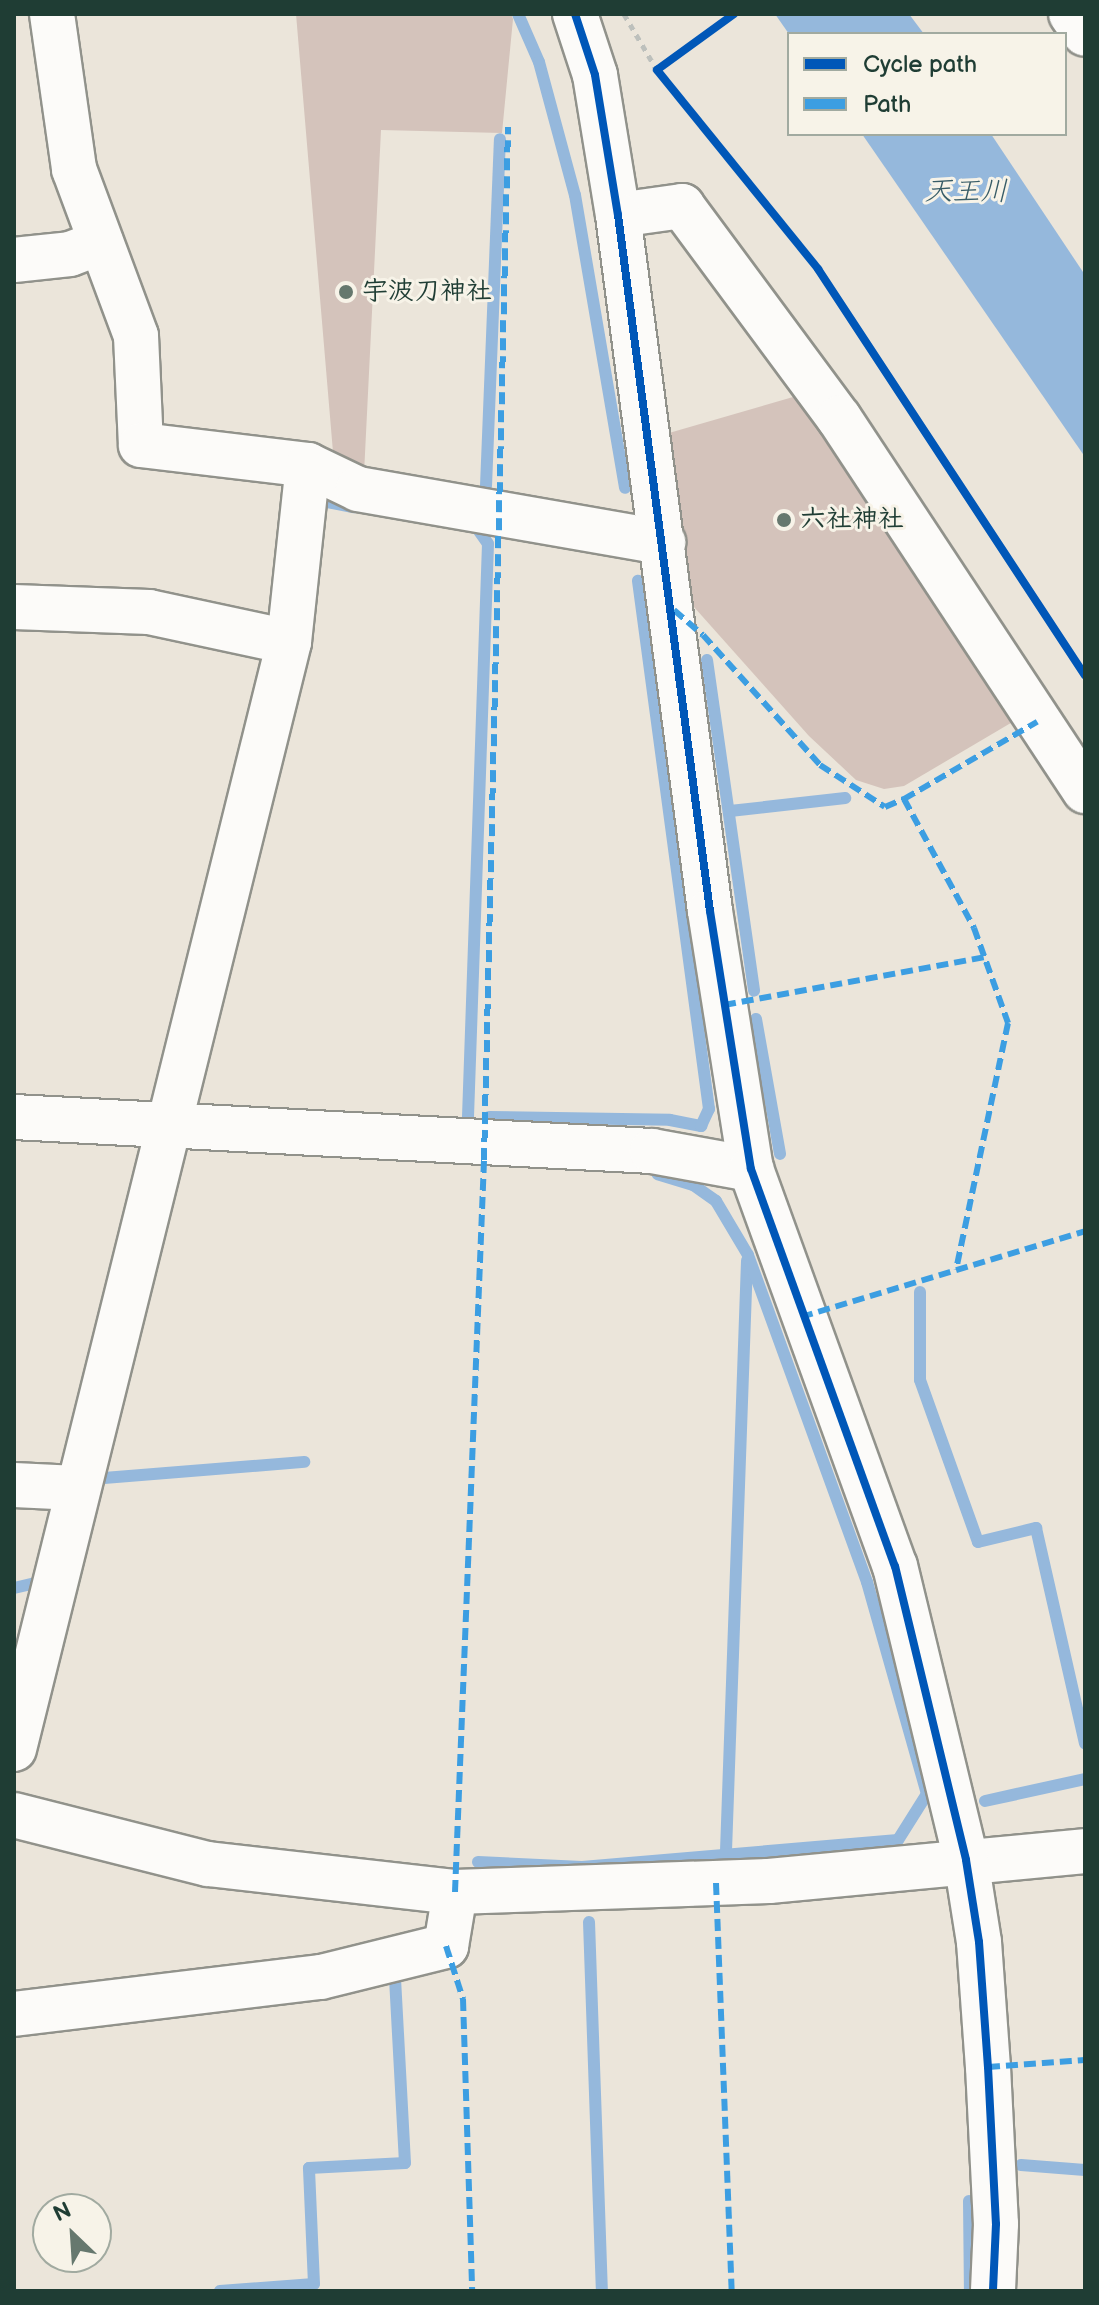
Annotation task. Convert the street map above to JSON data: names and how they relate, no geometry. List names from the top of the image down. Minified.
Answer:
{"water":["天王川"],"places":["宇波刀神社","六社神社"],"legend":["Cycle path","Path"],"north":"top left"}
